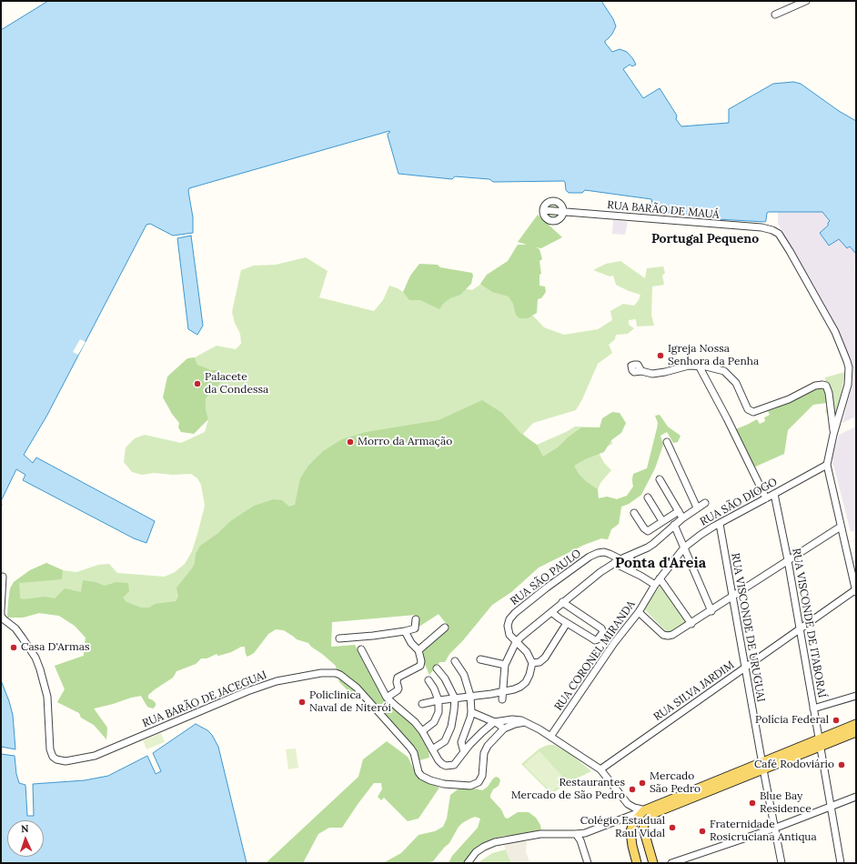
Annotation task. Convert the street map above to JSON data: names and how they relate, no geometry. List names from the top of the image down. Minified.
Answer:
{"streets":{"street":["RUA BARÃO DE MAUÁ","RUA SÃO DIOGO","RUA SÃO PAULO","RUA VISCONDE DE ITABORAÍ","RUA VISCONDE DE URUGUAI","RUA CORONEL MIRANDA","RUA SILVA JARDIM","RUA BARÃO DE JACEGUAI"]},"crossings":[["RUA SÃO DIOGO","RUA VISCONDE DE ITABORAÍ"],["RUA SÃO DIOGO","RUA VISCONDE DE URUGUAI"],["RUA SÃO DIOGO","RUA CORONEL MIRANDA"],["RUA VISCONDE DE ITABORAÍ","RUA SILVA JARDIM"],["RUA VISCONDE DE URUGUAI","RUA SILVA JARDIM"]],"districts":["Portugal Pequeno","Ponta d'Areia"],"places":["Igreja Nossa Senhora da Penha","Palacete da Condessa","Morro da Armação","Casa D'Armas","Policlinica Naval de Niterói","Polícia Federal","Café Rodoviário","Mercado São Pedro","Restaurantes Mercado de São Pedro","Blue Bay Residence","Colégio Estadual Raul Vidal","Fraternidade Rosicruciana Antiqua"],"north":"top"}
